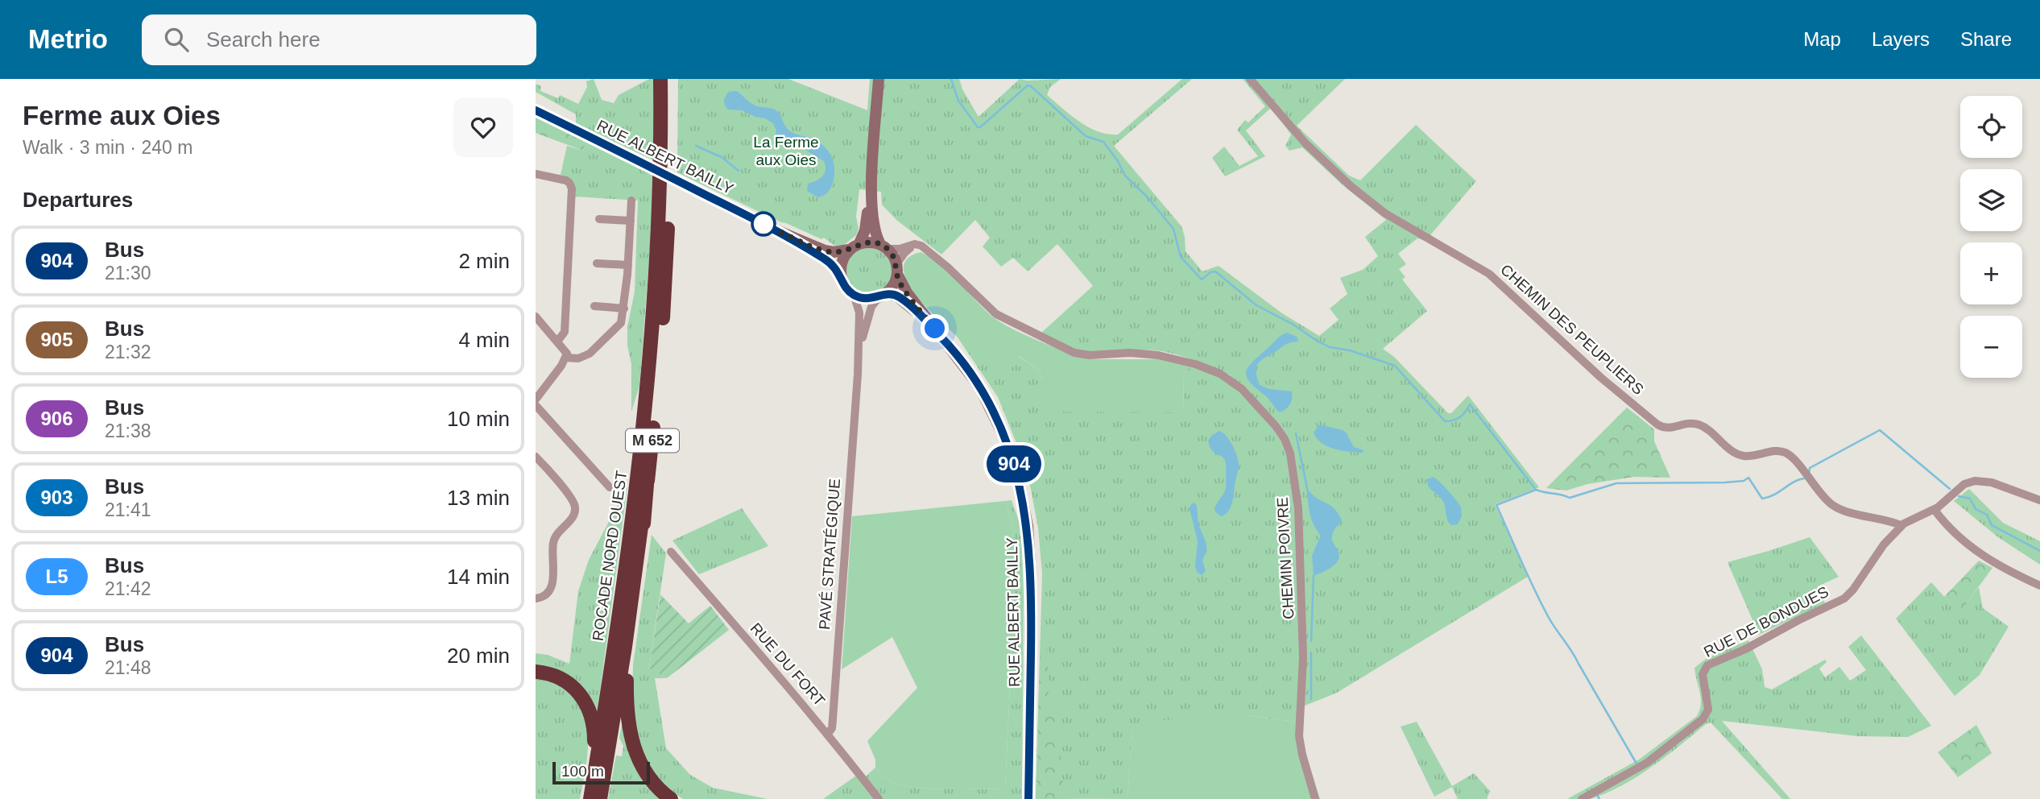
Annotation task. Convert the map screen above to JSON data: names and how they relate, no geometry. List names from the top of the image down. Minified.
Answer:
{"streets":{"highway":["M 652","ROCADE NORD OUEST"],"main road":["RUE ALBERT BAILLY"],"street":["CHEMIN DES PEUPLIERS","PAVÉ STRATÉGIQUE","CHEMIN POIVRE","RUE DE BONDUES","RUE DU FORT"]},"crossings":[["RUE ALBERT BAILLY","PAVÉ STRATÉGIQUE"],["CHEMIN DES PEUPLIERS","RUE DE BONDUES"],["PAVÉ STRATÉGIQUE","RUE DU FORT"]],"parks":["La Ferme aux Oies"],"lines":["bus line 904"],"scale_bar":"100 m","page":{"header":"Metrio","search":"Search here","nav":["Map","Layers","Share"],"heading":[["Ferme aux Oies","Walk · 3 min · 240 m"],"Departures"],"on_map":"904","map_buttons":["+","−"],"list":[{"mark":"904","name":"Bus","note":"21:30","value":"2 min"},{"mark":"905","name":"Bus","note":"21:32","value":"4 min"},{"mark":"906","name":"Bus","note":"21:38","value":"10 min"},{"mark":"903","name":"Bus","note":"21:41","value":"13 min"},{"mark":"L5","name":"Bus","note":"21:42","value":"14 min"},{"mark":"904","name":"Bus","note":"21:48","value":"20 min"}],"scale":"100 m"}}
